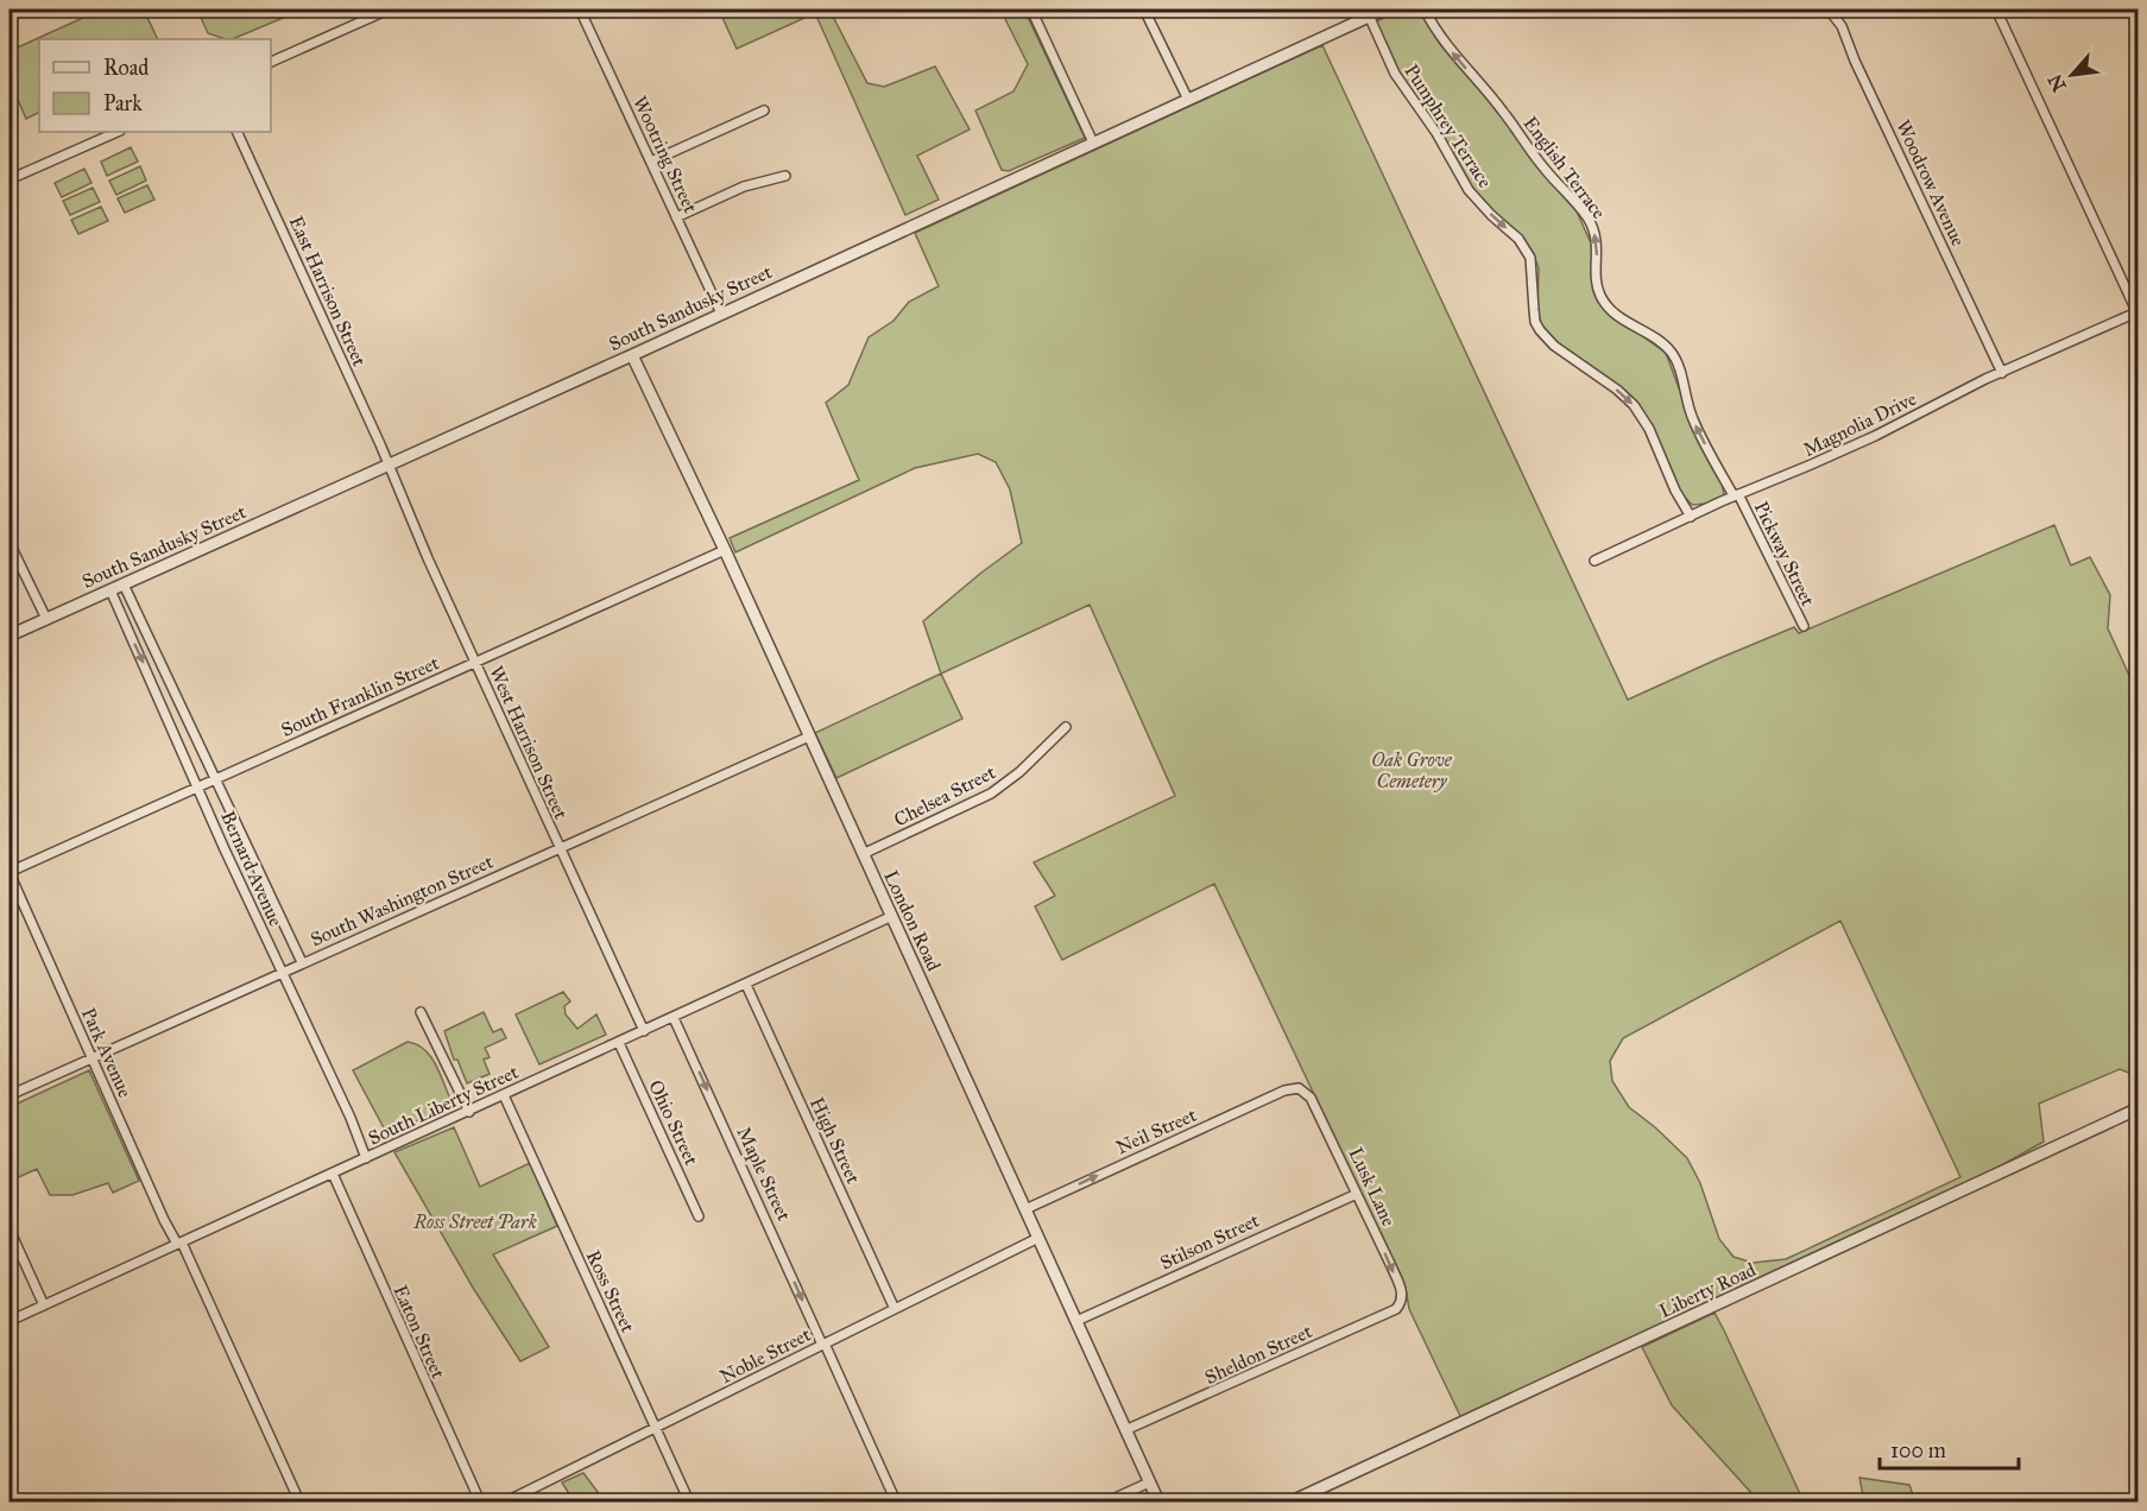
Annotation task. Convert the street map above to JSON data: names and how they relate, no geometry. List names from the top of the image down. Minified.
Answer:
{"streets":{"street":["Pumphrey Terrace","Wootring Street","English Terrace","Woodrow Avenue","East Harrison Street","South Sandusky Street","Magnolia Drive","Pickway Street","South Franklin Street","West Harrison Street","Chelsea Street","Bernard Avenue","South Washington Street","London Road","Park Avenue","South Liberty Street","Ohio Street","Neil Street","High Street","Maple Street","Lusk Lane","Stilson Street","Liberty Road","Ross Street","Eaton Street","Sheldon Street","Noble Street"]},"crossings":[["Pumphrey Terrace","South Sandusky Street"],["Pumphrey Terrace","Magnolia Drive"],["Wootring Street","South Sandusky Street"],["English Terrace","Magnolia Drive"],["English Terrace","Pickway Street"],["Woodrow Avenue","Magnolia Drive"],["East Harrison Street","South Sandusky Street"],["East Harrison Street","West Harrison Street"],["South Sandusky Street","West Harrison Street"],["South Sandusky Street","Bernard Avenue"],["South Sandusky Street","London Road"],["Magnolia Drive","Pickway Street"],["South Franklin Street","West Harrison Street"],["South Franklin Street","Bernard Avenue"],["South Franklin Street","London Road"],["South Franklin Street","Park Avenue"],["West Harrison Street","South Washington Street"],["West Harrison Street","South Liberty Street"],["Chelsea Street","London Road"],["Bernard Avenue","South Washington Street"],["Bernard Avenue","South Liberty Street"],["South Washington Street","London Road"],["South Washington Street","Park Avenue"],["London Road","South Liberty Street"],["London Road","Neil Street"],["London Road","Stilson Street"],["London Road","Sheldon Street"],["London Road","Noble Street"],["Park Avenue","South Liberty Street"],["South Liberty Street","Ohio Street"],["South Liberty Street","High Street"],["South Liberty Street","Maple Street"],["South Liberty Street","Ross Street"],["South Liberty Street","Eaton Street"],["Neil Street","Lusk Lane"],["High Street","Noble Street"],["Maple Street","Noble Street"],["Lusk Lane","Stilson Street"],["Lusk Lane","Sheldon Street"],["Ross Street","Noble Street"]],"one_way":["Pumphrey Terrace","English Terrace","Neil Street","Maple Street","Lusk Lane"],"parks":["Oak Grove Cemetery","Ross Street Park"],"legend":["Road","Park"],"scale_bar":"100 m","north":"bottom left"}
